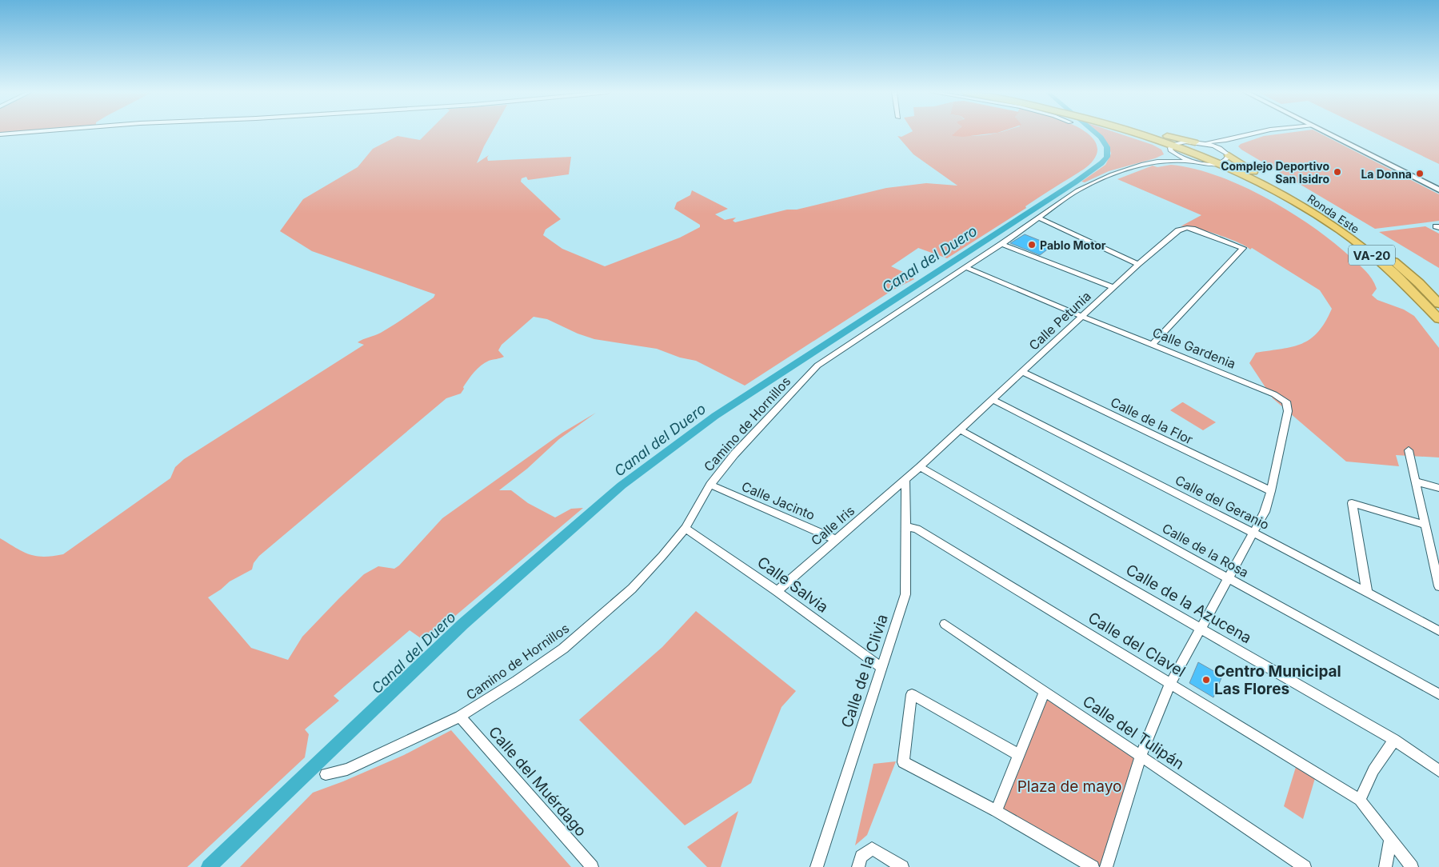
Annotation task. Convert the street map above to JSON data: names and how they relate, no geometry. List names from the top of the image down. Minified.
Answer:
{"streets":{"highway":["Ronda Este","VA-20"],"street":["Calle Petunia","Calle Gardenia","Calle de la Flor","Camino de Hornillos","Calle Jacinto","Calle del Geranio","Calle Iris","Calle de la Rosa","Calle Salvia","Calle de la Azucena","Calle del Clavel","Calle de la Clivia","Calle del Tulipán","Calle del Muérdago"]},"crossings":[["Ronda Este","Camino de Hornillos"],["Calle Petunia","Calle Gardenia"],["Calle Petunia","Calle de la Flor"],["Calle Petunia","Calle del Geranio"],["Calle Petunia","Calle Iris"],["Calle Petunia","Calle de la Rosa"],["Calle Petunia","Calle de la Azucena"],["Calle Petunia","Calle de la Clivia"],["Calle Gardenia","Calle de la Flor"],["Calle Gardenia","Camino de Hornillos"],["Calle Gardenia","Calle del Geranio"],["Calle Gardenia","Calle de la Rosa"],["Calle Gardenia","Calle de la Azucena"],["Calle Gardenia","Calle del Clavel"],["Calle Gardenia","Calle del Tulipán"],["Camino de Hornillos","Calle Jacinto"],["Camino de Hornillos","Calle Salvia"],["Camino de Hornillos","Calle del Muérdago"],["Calle Jacinto","Calle Iris"],["Calle Iris","Calle Salvia"],["Calle Iris","Calle de la Clivia"],["Calle Salvia","Calle de la Clivia"],["Calle del Clavel","Calle de la Clivia"]],"water":["Canal del Duero"],"parks":["Plaza de mayo"],"places":["Complejo Deportivo San Isidro","La Donna","Pablo Motor","Centro Municipal Las Flores"]}
